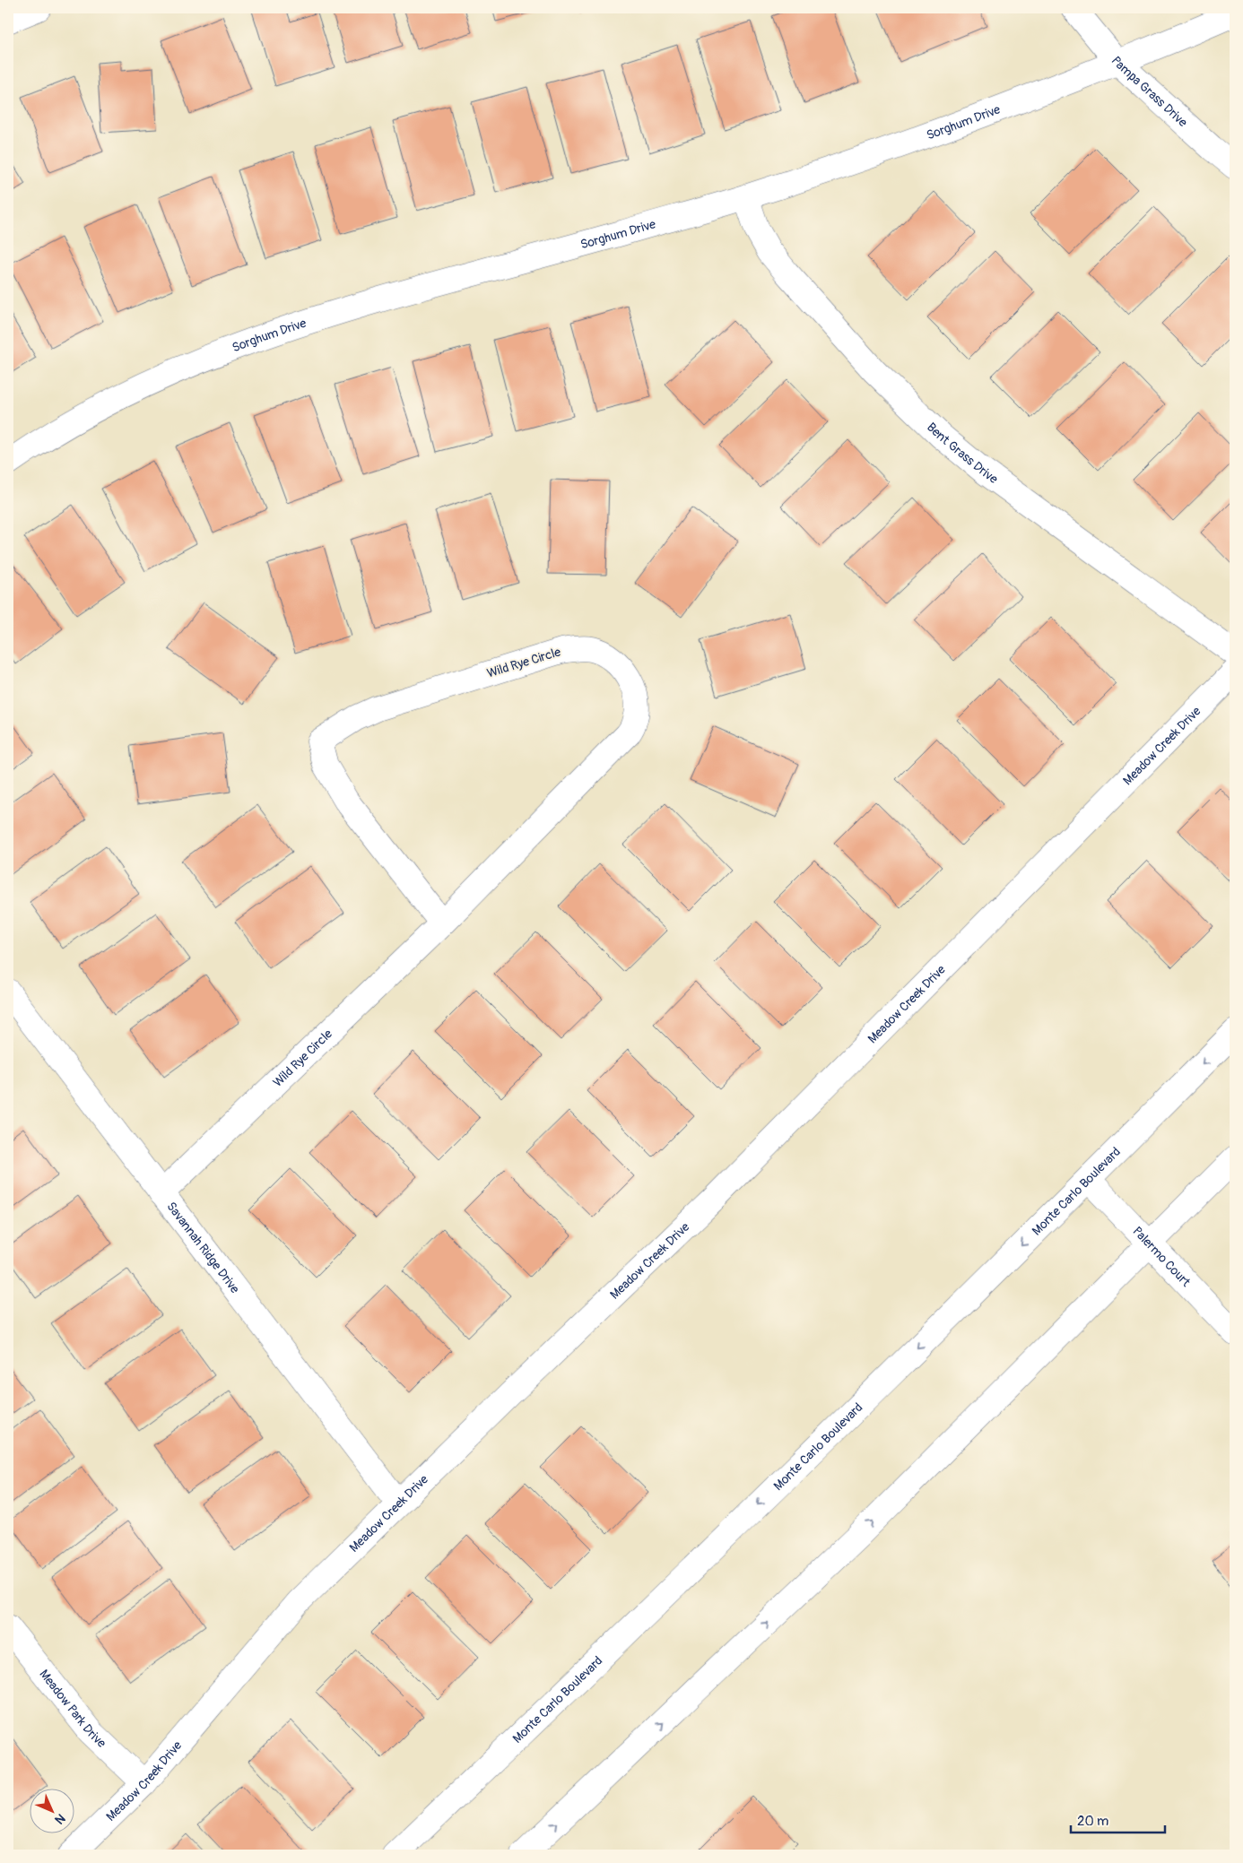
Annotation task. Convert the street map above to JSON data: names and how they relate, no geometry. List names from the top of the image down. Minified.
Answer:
{"streets":{"street":["Pampa Grass Drive","Sorghum Drive","Bent Grass Drive","Wild Rye Circle","Meadow Creek Drive","Monte Carlo Boulevard","Savannah Ridge Drive","Palermo Court","Meadow Park Drive"]},"crossings":[["Pampa Grass Drive","Sorghum Drive"],["Sorghum Drive","Bent Grass Drive"],["Wild Rye Circle","Savannah Ridge Drive"],["Meadow Creek Drive","Savannah Ridge Drive"],["Meadow Creek Drive","Meadow Park Drive"],["Monte Carlo Boulevard","Palermo Court"]],"scale_bar":"20 m","north":"bottom right"}
